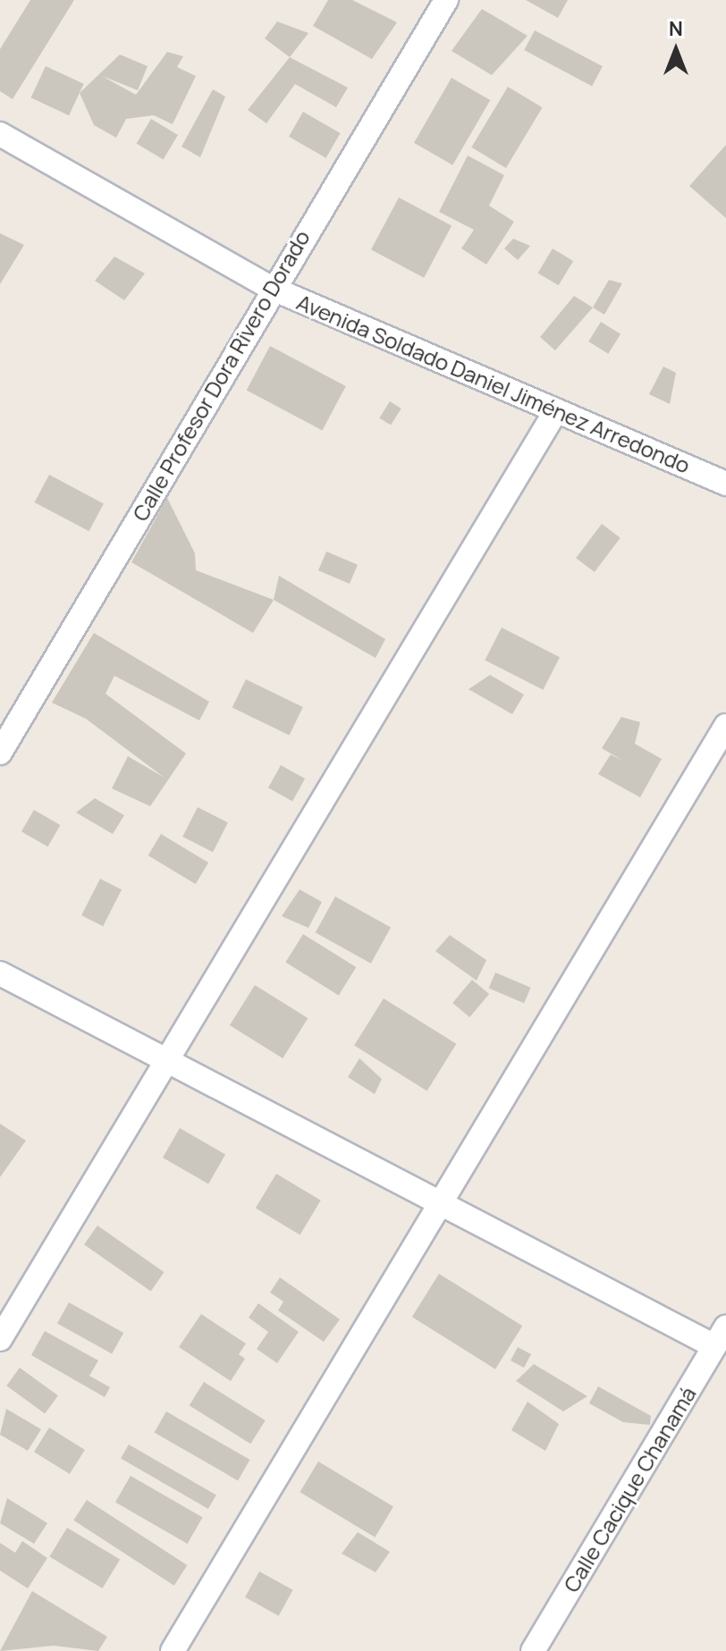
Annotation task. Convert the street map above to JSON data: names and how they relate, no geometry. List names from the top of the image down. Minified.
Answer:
{"streets":{"street":["Calle Profesor Dora Rivero Dorado","Avenida Soldado Daniel Jiménez Arredondo","Calle Cacique Chanamá"]},"crossings":[["Calle Profesor Dora Rivero Dorado","Avenida Soldado Daniel Jiménez Arredondo"]],"north":"top"}
